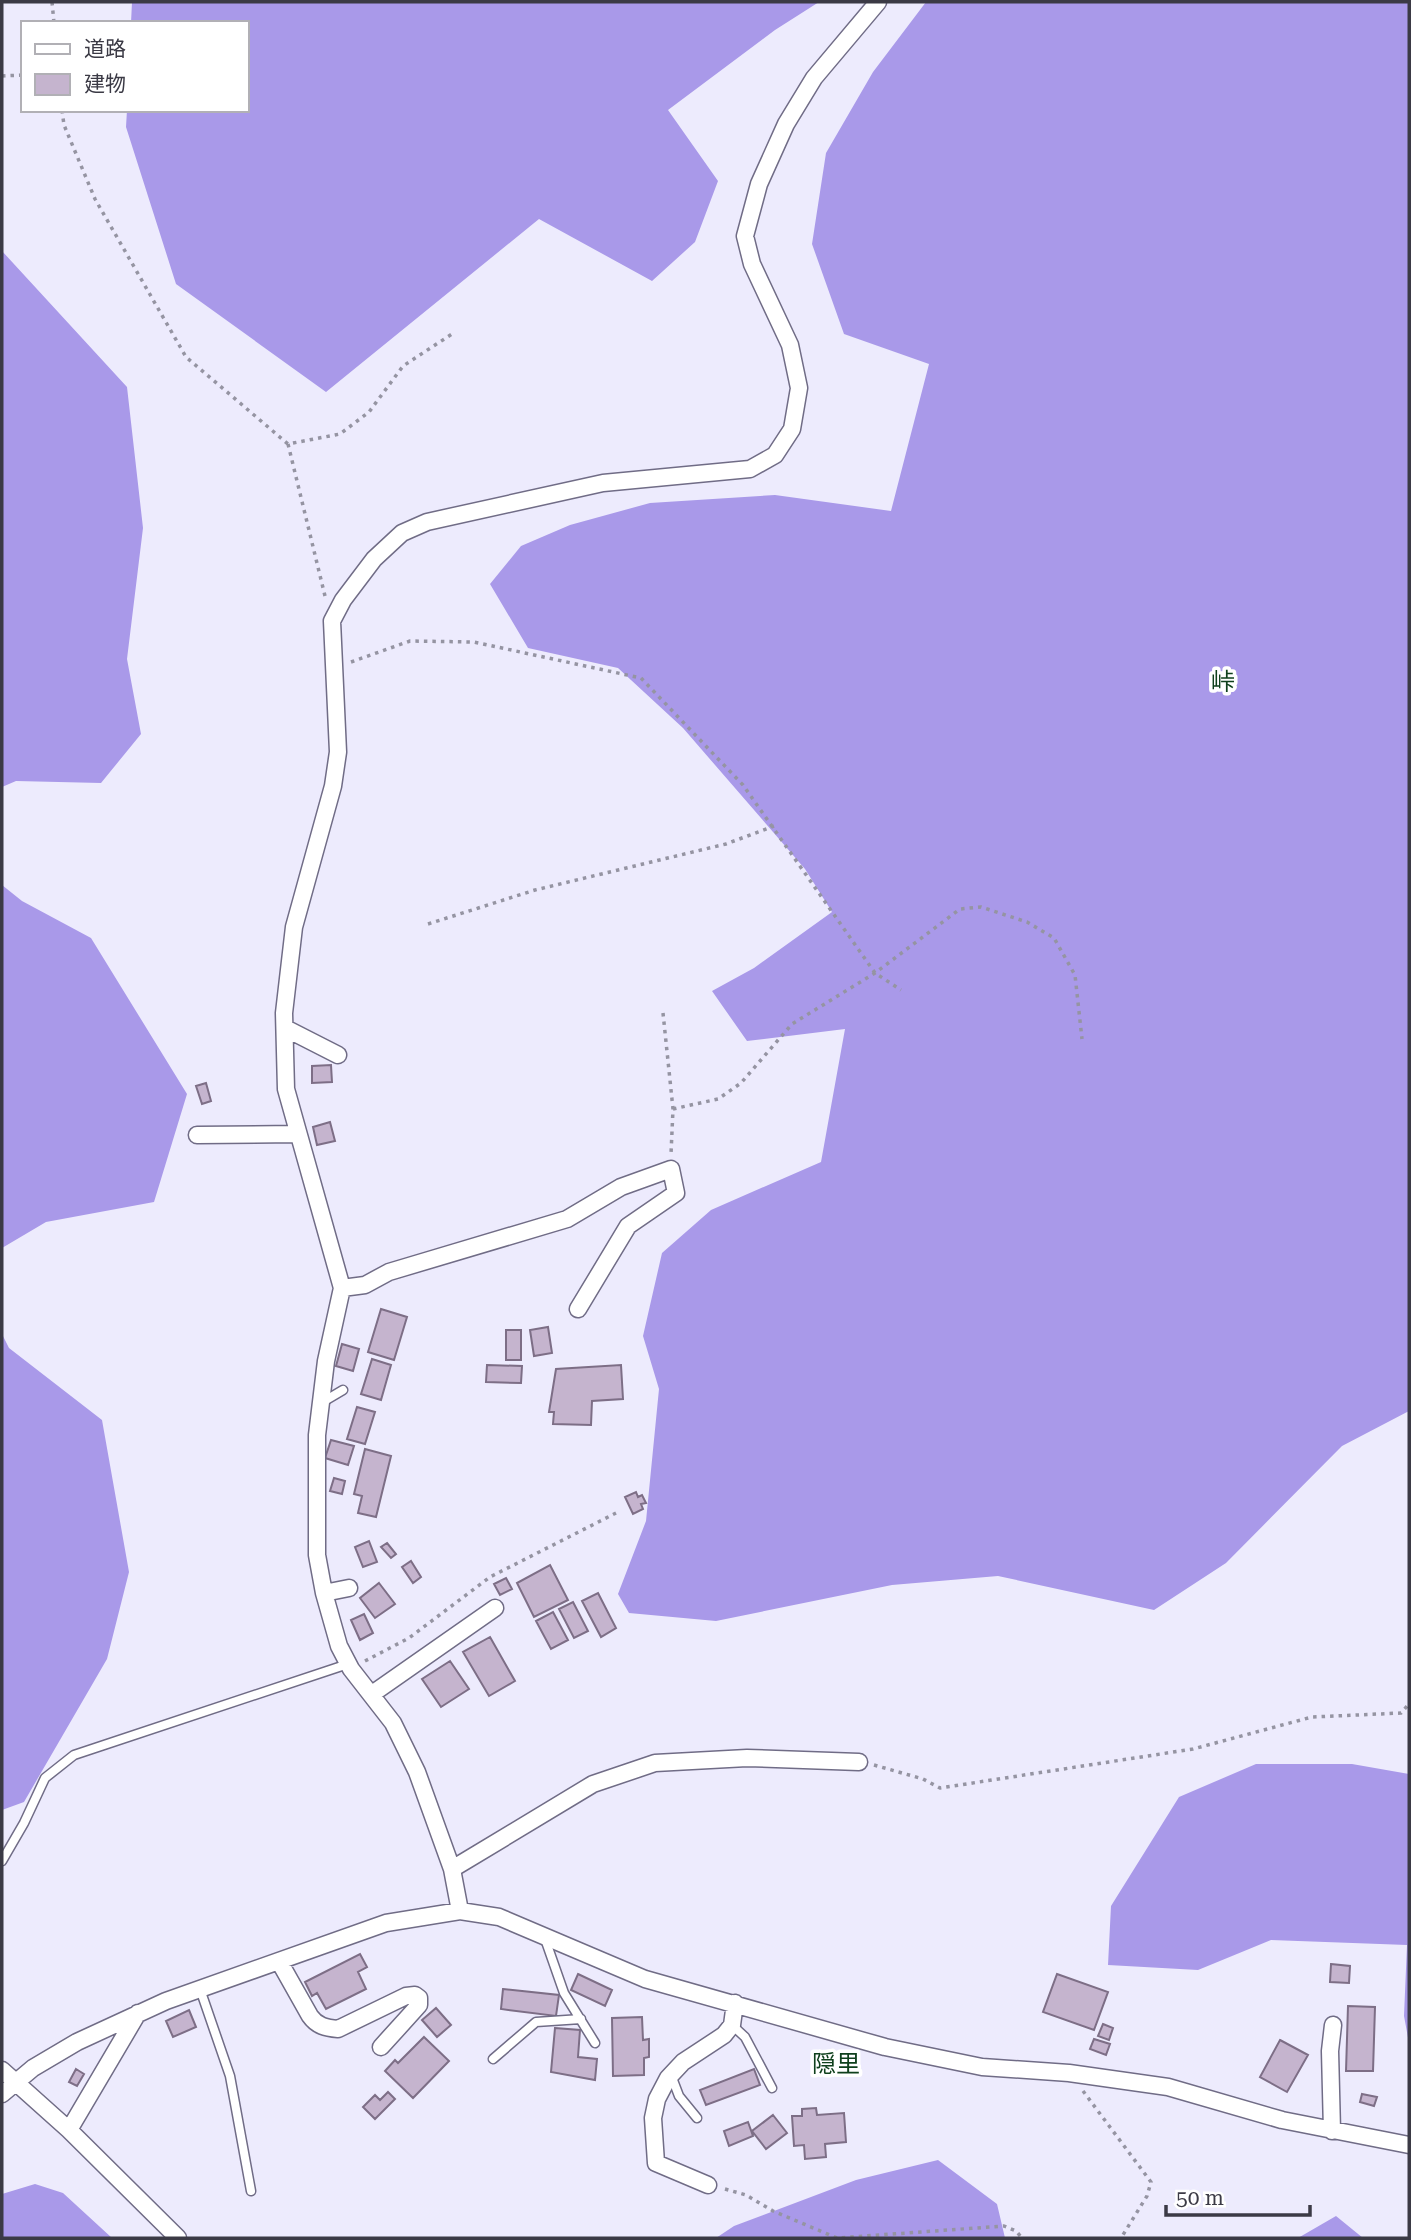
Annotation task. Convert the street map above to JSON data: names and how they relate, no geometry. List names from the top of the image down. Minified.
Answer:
{"districts":["峠","隠里"],"legend":["道路","建物"],"scale_bar":"50 m"}
